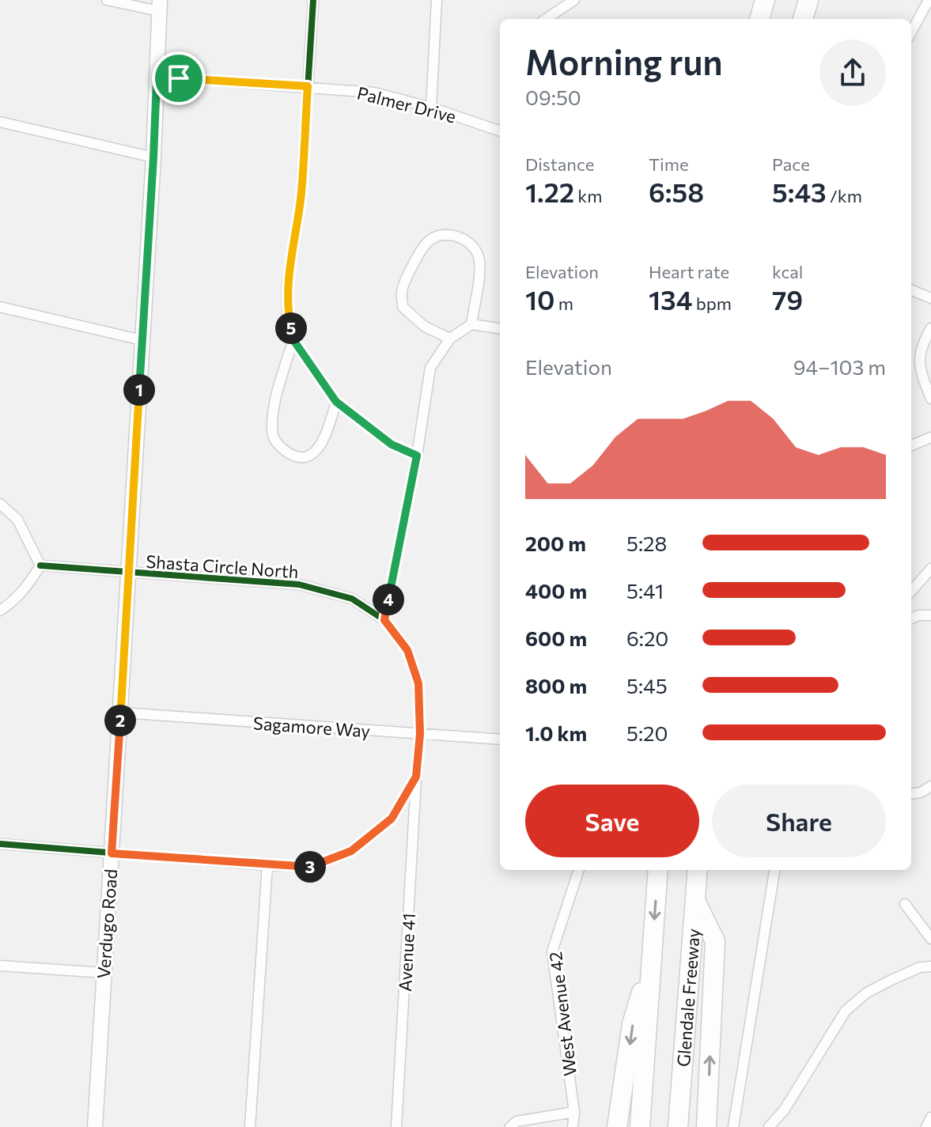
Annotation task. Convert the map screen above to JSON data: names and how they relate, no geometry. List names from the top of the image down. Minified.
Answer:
{"streets":{"highway":["Glendale Freeway"],"main road":["Verdugo Road"],"street":["Palmer Drive","Shasta Circle North","Sagamore Way","Avenue 41","West Avenue 42"]},"crossings":[["Palmer Drive","Verdugo Road"],["Shasta Circle North","Sagamore Way"],["Shasta Circle North","Verdugo Road"],["Shasta Circle North","Avenue 41"],["Sagamore Way","Verdugo Road"],["Sagamore Way","Avenue 41"]],"page":{"heading":["Morning run","09:50"],"stats":[["Distance","1.22 km"],["Time","6:58"],["Pace","5:43 /km"],["Elevation","10 m"],["Heart rate","134 bpm"],["kcal","79"]],"pins":["5","1","4","2","3"],"chart":["Elevation","94–103 m"],"list":[{"name":"200 m","note":"5:28"},{"name":"400 m","note":"5:41"},{"name":"600 m","note":"6:20"},{"name":"800 m","note":"5:45"},{"name":"1.0 km","note":"5:20"}],"buttons":["Save","Share"]}}
